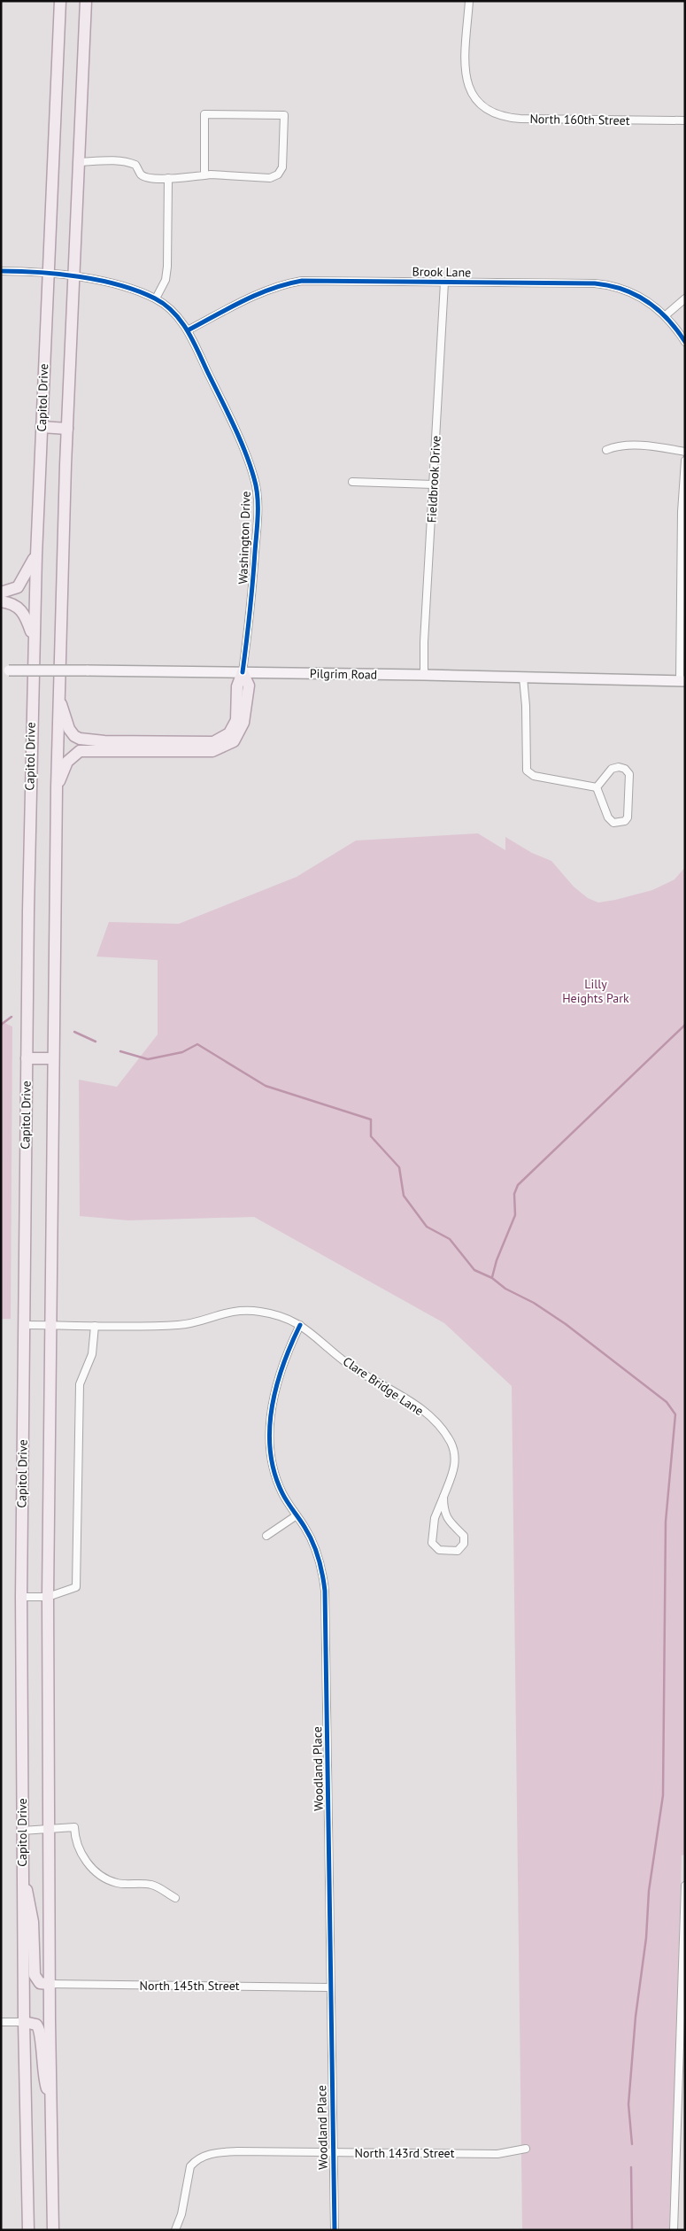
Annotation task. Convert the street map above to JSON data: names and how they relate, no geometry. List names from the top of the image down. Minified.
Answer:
{"streets":{"main road":["Capitol Drive","Pilgrim Road"],"street":["North 160th Street","Brook Lane","Fieldbrook Drive","Washington Drive","Clare Bridge Lane","Woodland Place","North 145th Street","North 143rd Street"]},"crossings":[["Brook Lane","Fieldbrook Drive"],["Brook Lane","Washington Drive"],["Capitol Drive","Clare Bridge Lane"],["Fieldbrook Drive","Pilgrim Road"],["Washington Drive","Pilgrim Road"],["Clare Bridge Lane","Woodland Place"],["Woodland Place","North 145th Street"],["Woodland Place","North 143rd Street"]],"parks":["Lilly Heights Park"]}
